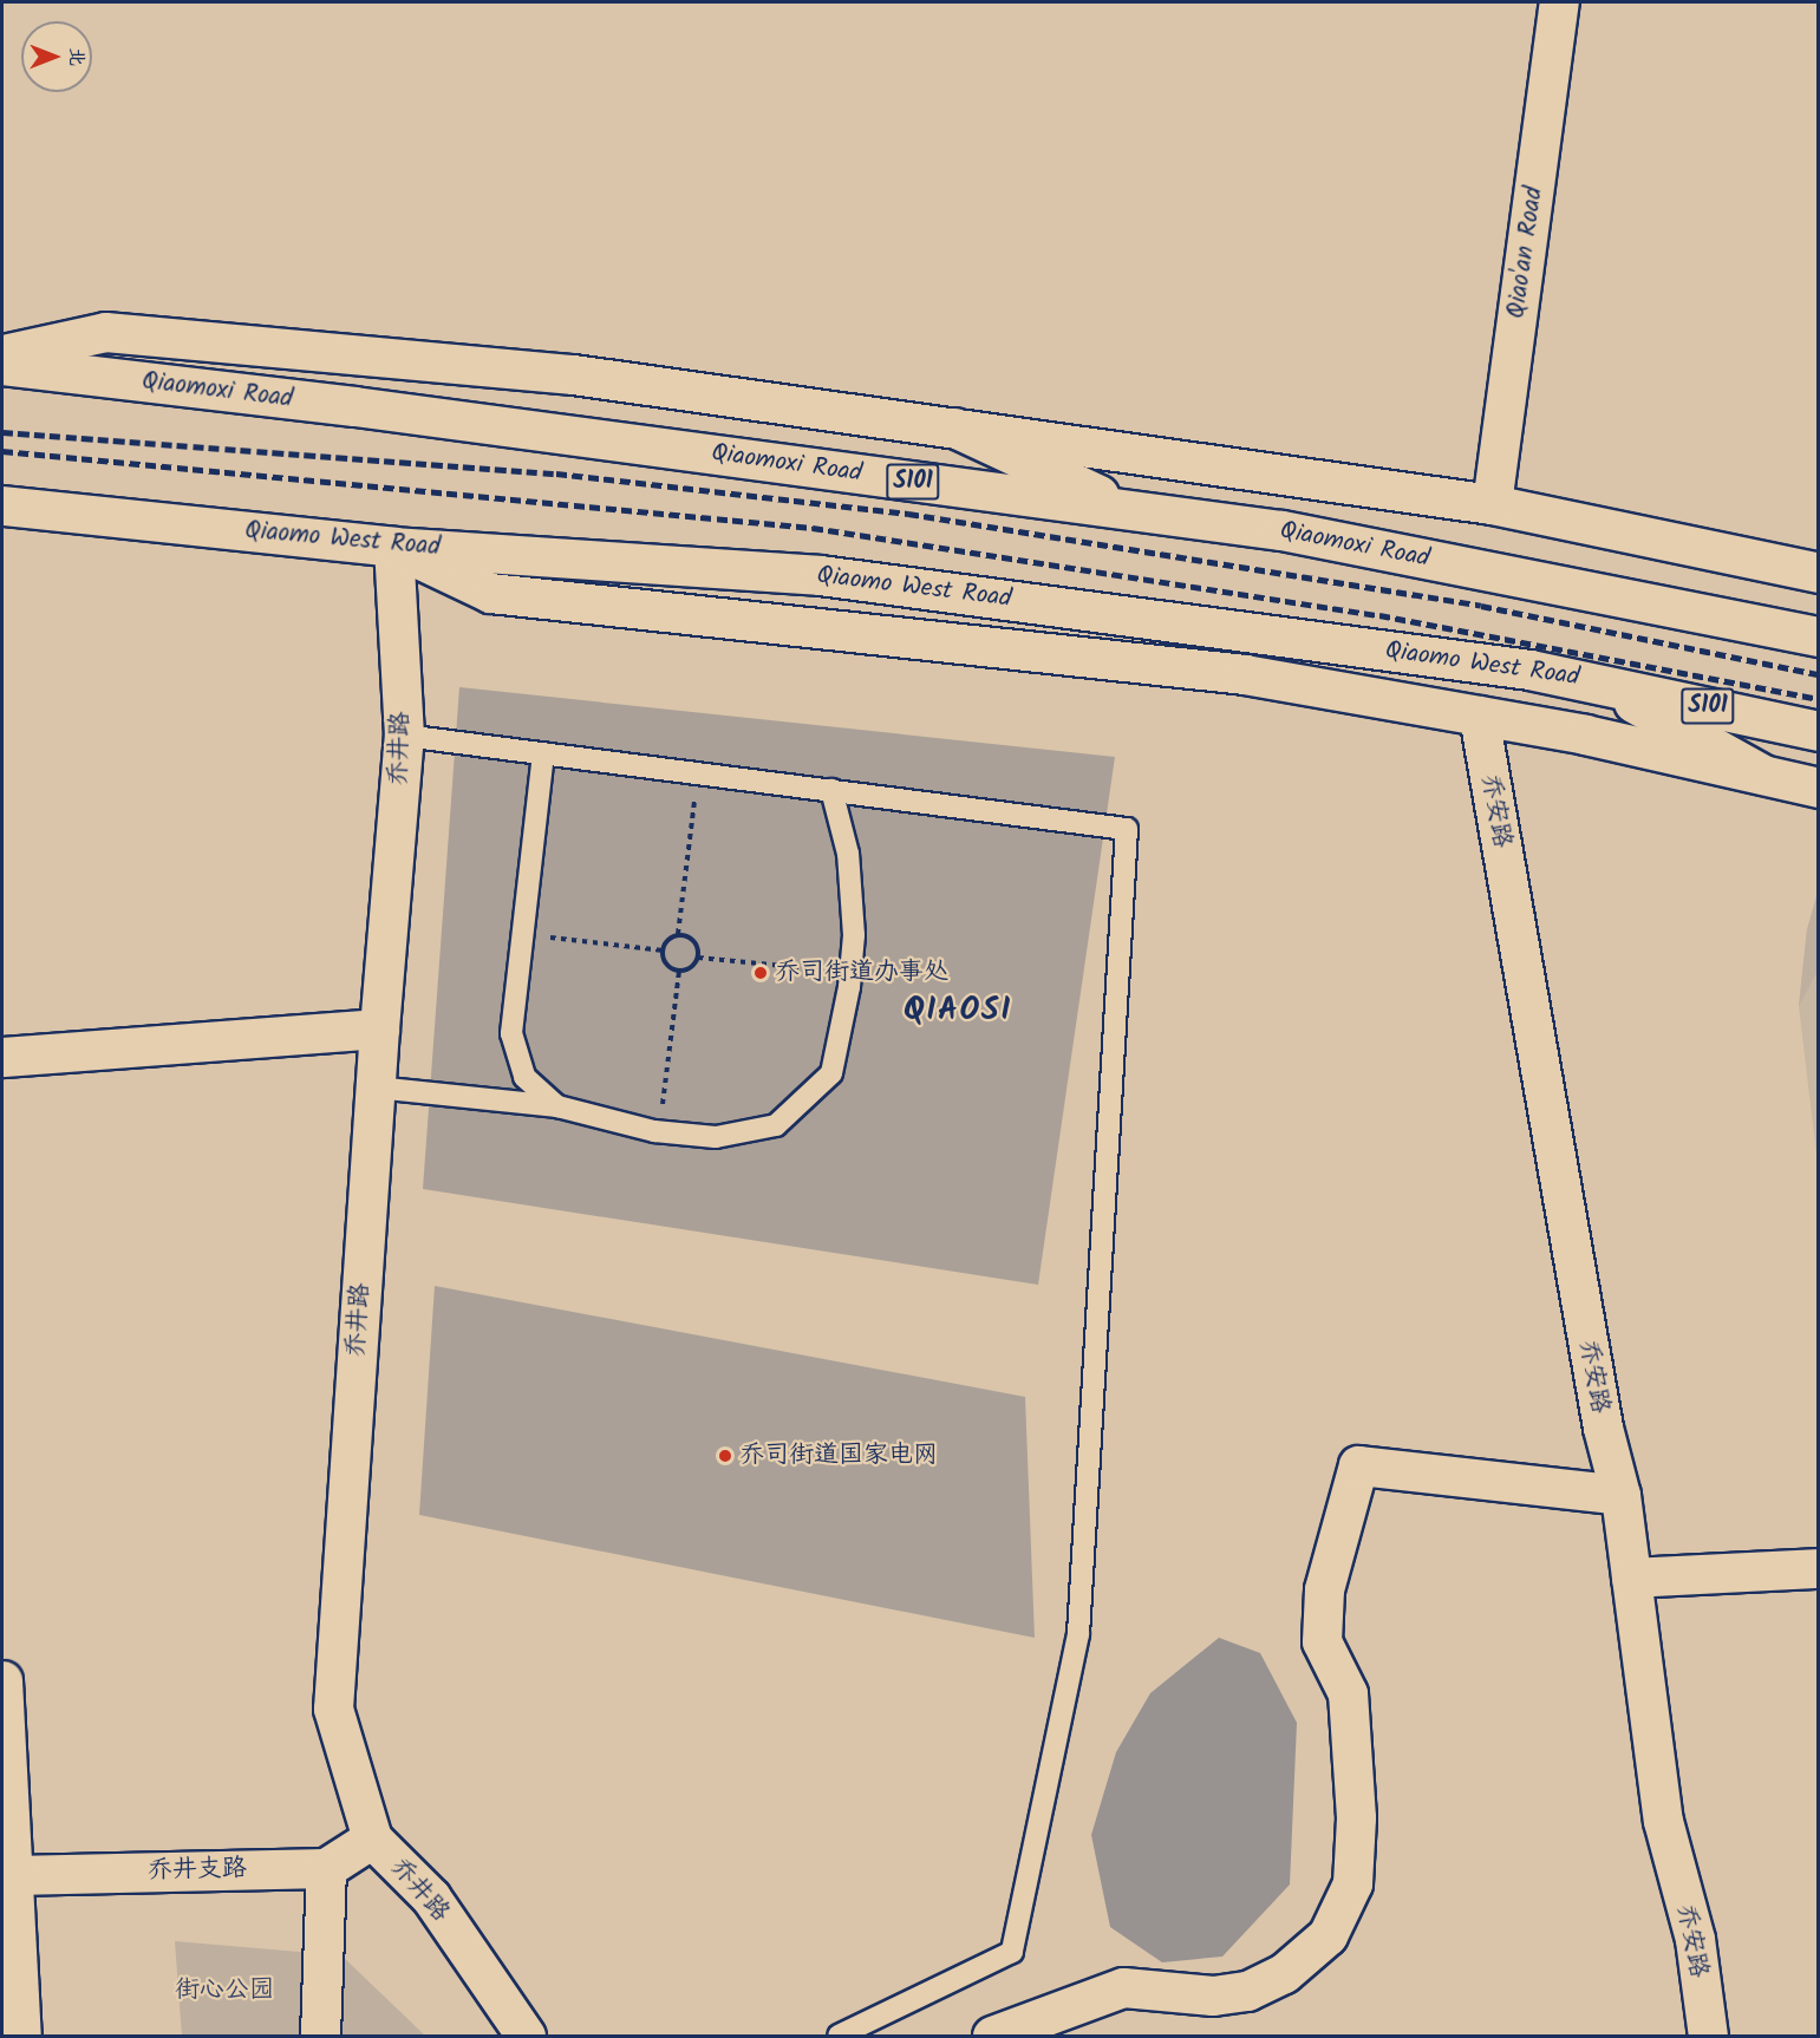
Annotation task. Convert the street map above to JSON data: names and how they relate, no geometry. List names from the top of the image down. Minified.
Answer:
{"streets":{"main road":["Qiao'an Road","Qiaomoxi Road","S101","Qiaomo West Road","乔井路","乔安路","乔井支路"]},"crossings":[["Qiaomo West Road","乔井路"]],"districts":["QIAOSI"],"parks":["街心公园"],"places":["乔司街道办事处","乔司街道国家电网"],"north":"right"}
